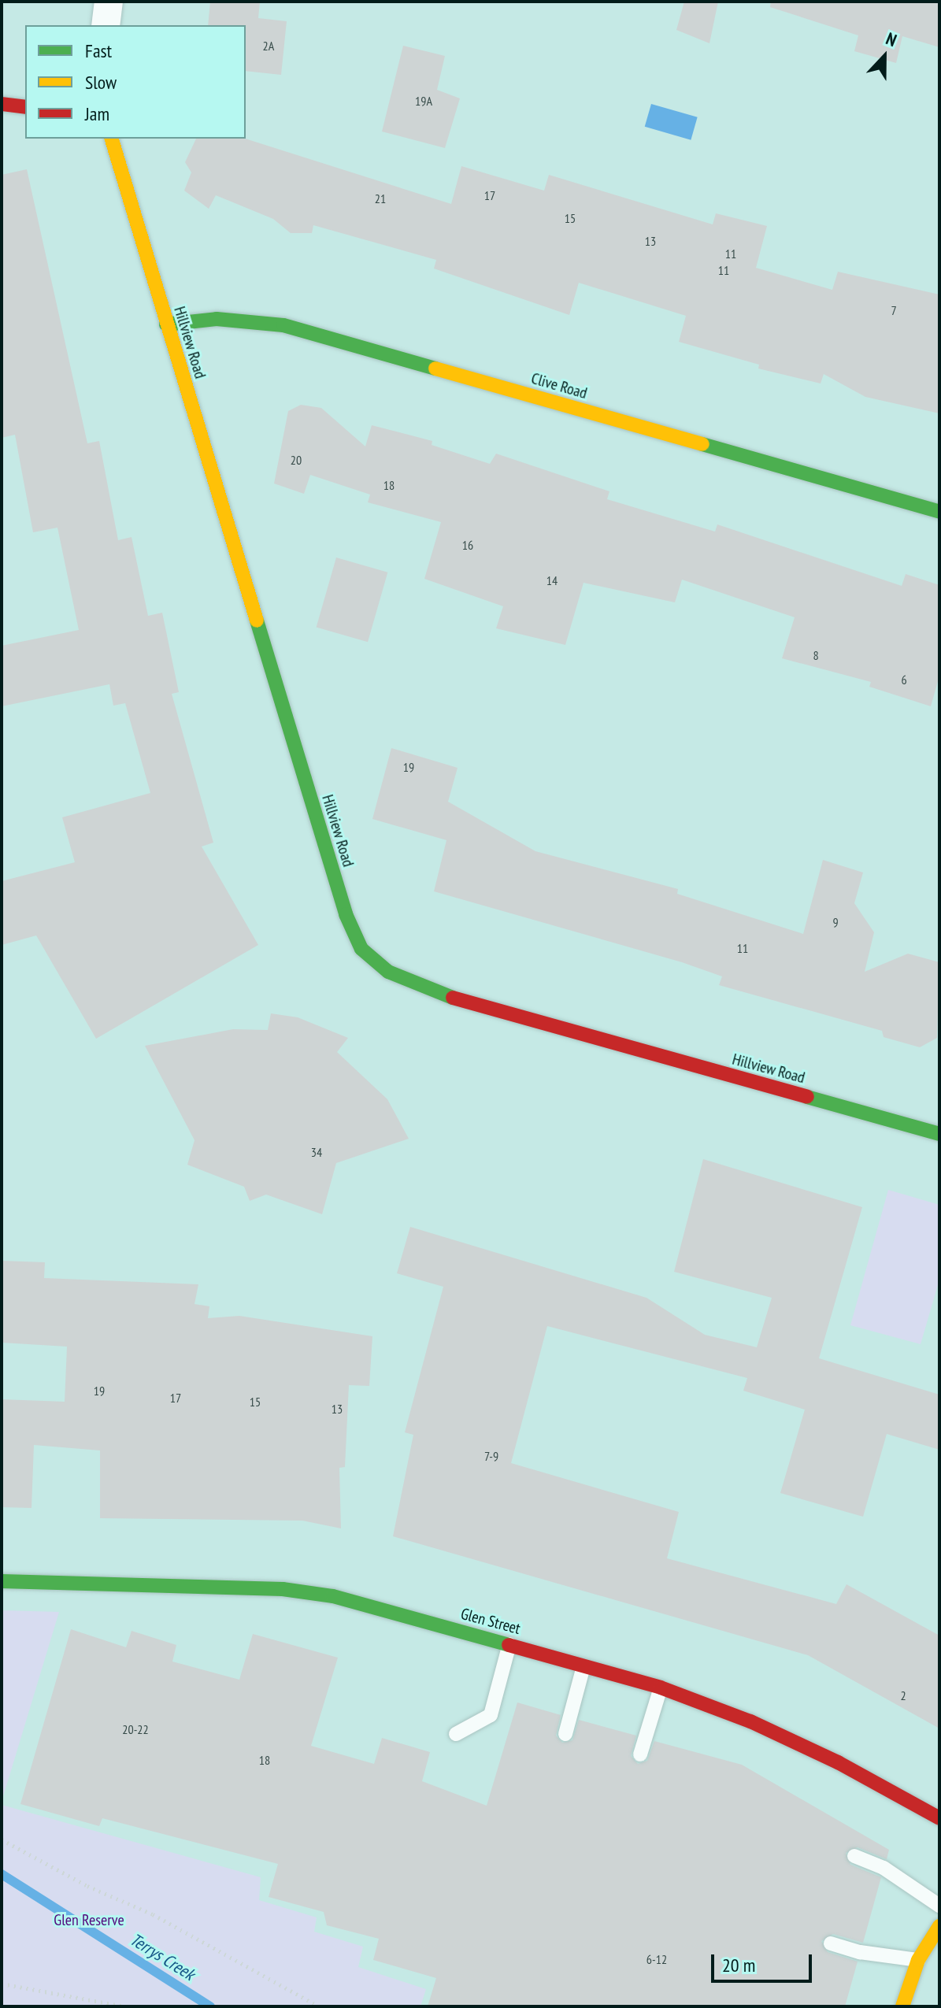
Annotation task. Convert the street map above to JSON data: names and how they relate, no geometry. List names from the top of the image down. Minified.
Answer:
{"streets":{"street":["Hillview Road","Clive Road","Glen Street"]},"crossings":[["Hillview Road","Clive Road"]],"water":["Terrys Creek"],"parks":["Glen Reserve"],"house_numbers":["2A","19A","17","21","15","13","11","11","7","20","18","16","14","8","6","19","9","11","34","19","17","15","13","7-9","2","20-22","18","6-12"],"legend":["Fast","Slow","Jam"],"scale_bar":"20 m","north":"top"}
